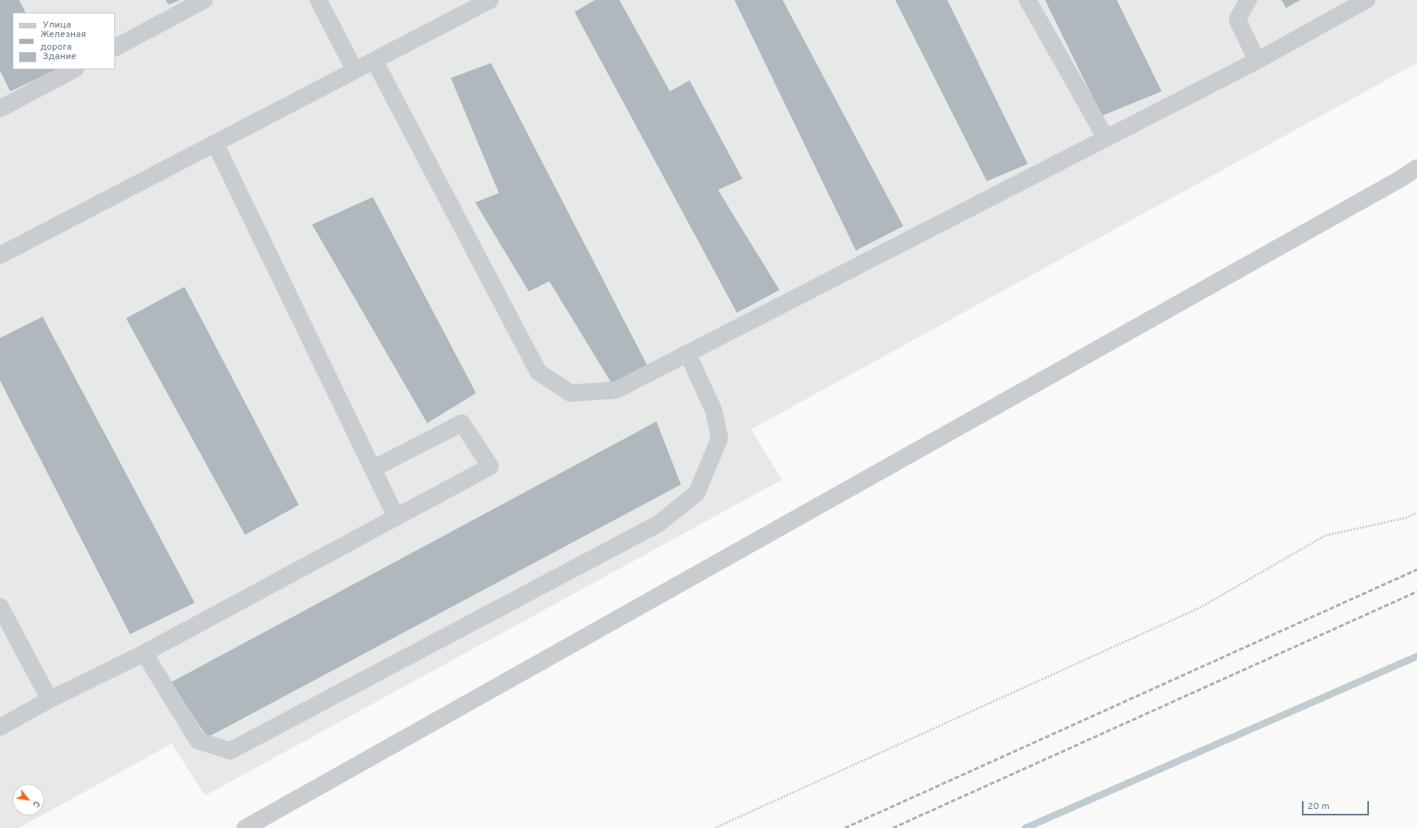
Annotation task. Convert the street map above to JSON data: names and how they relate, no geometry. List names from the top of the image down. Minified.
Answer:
{"legend":["Улица","Железная дорога","Здание"],"scale_bar":"20 m","north":"bottom right"}
